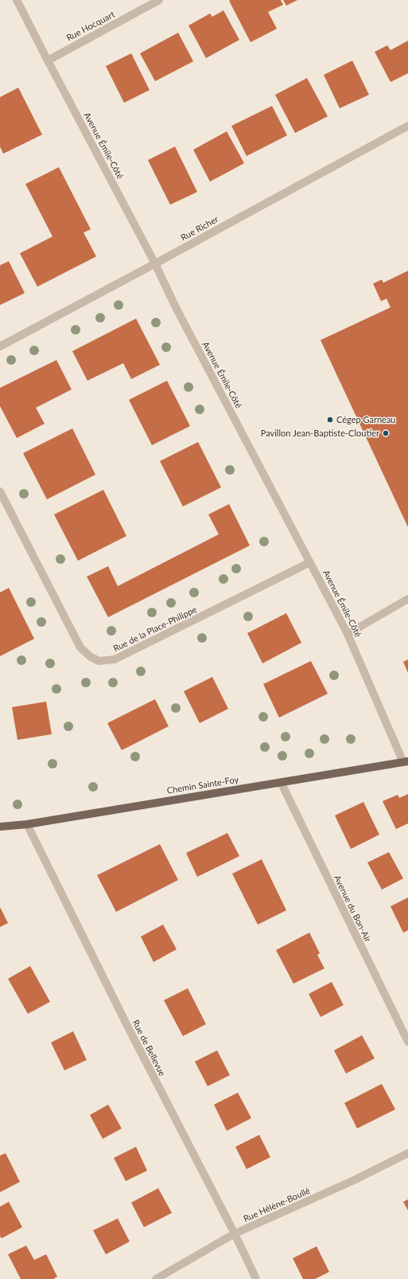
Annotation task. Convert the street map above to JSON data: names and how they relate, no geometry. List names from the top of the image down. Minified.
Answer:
{"streets":{"main road":["Chemin Sainte-Foy"],"street":["Rue Hocquart","Avenue Émile-Côté","Rue Richer","Rue de la Place-Philippe","Avenue du Bon-Air","Rue de Bellevue","Rue Hélène-Boullé"]},"crossings":[["Rue Hocquart","Avenue Émile-Côté"],["Avenue Émile-Côté","Rue Richer"],["Avenue Émile-Côté","Rue de la Place-Philippe"],["Avenue Émile-Côté","Chemin Sainte-Foy"],["Chemin Sainte-Foy","Avenue du Bon-Air"],["Chemin Sainte-Foy","Rue de Bellevue"],["Rue de Bellevue","Rue Hélène-Boullé"]],"places":["Cégep Garneau","Pavillon Jean-Baptiste-Cloutier"]}
